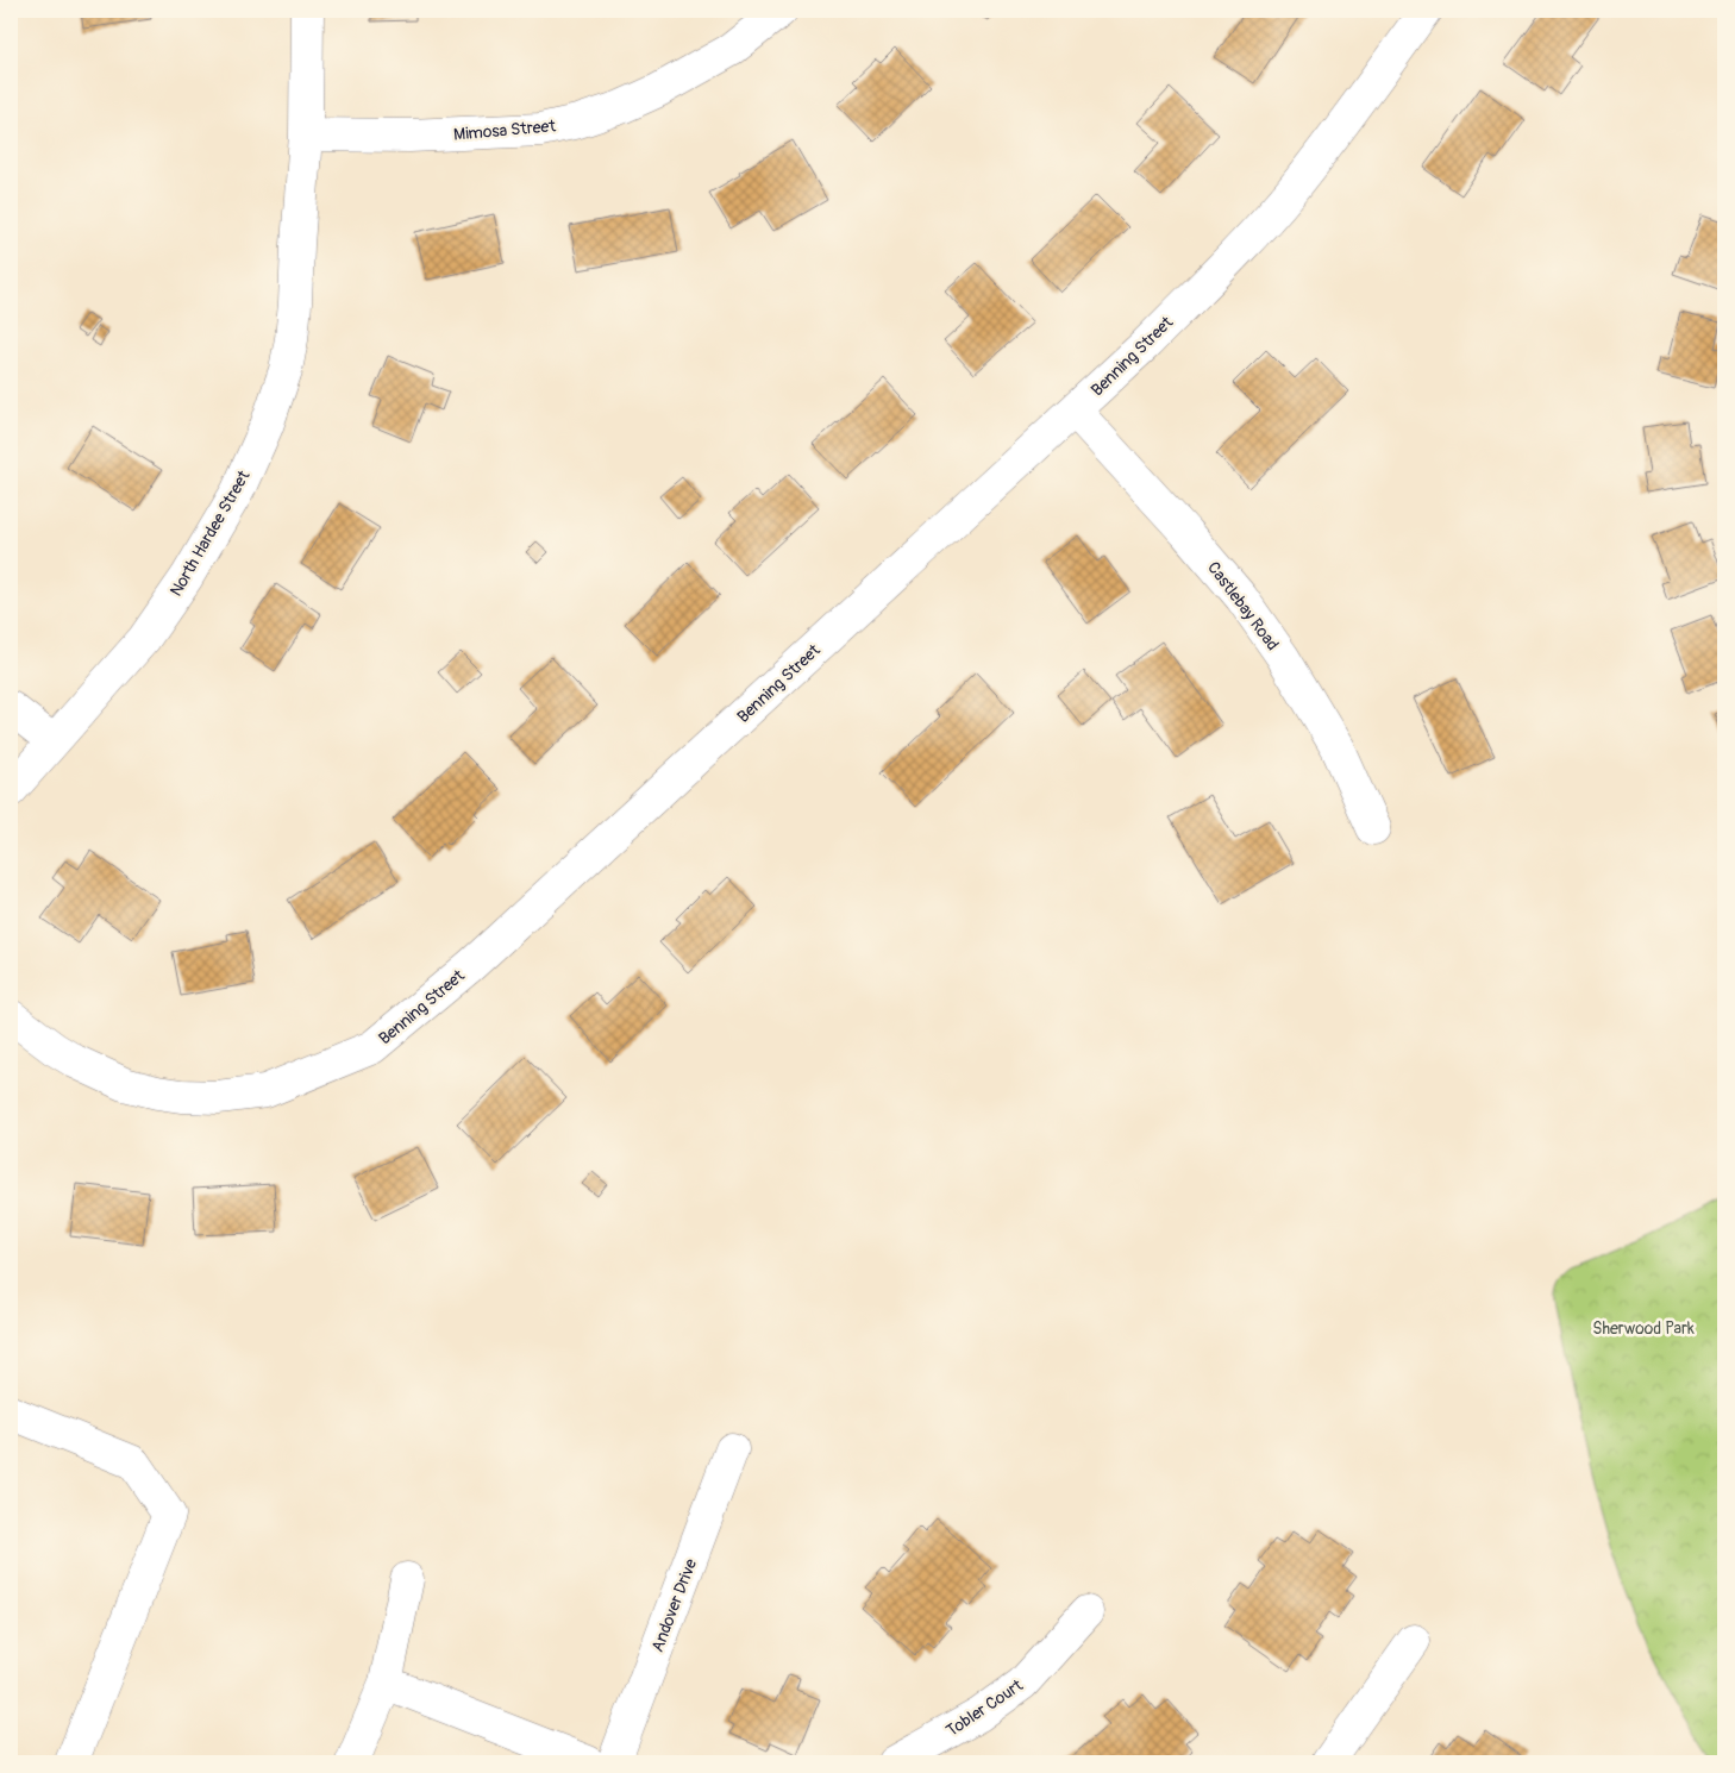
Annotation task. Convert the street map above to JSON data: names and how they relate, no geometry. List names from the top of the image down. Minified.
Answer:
{"streets":{"street":["Mimosa Street","Benning Street","North Hardee Street","Castlebay Road","Andover Drive","Tobler Court"]},"crossings":[["Mimosa Street","North Hardee Street"],["Benning Street","Castlebay Road"]],"parks":["Sherwood Park"]}
